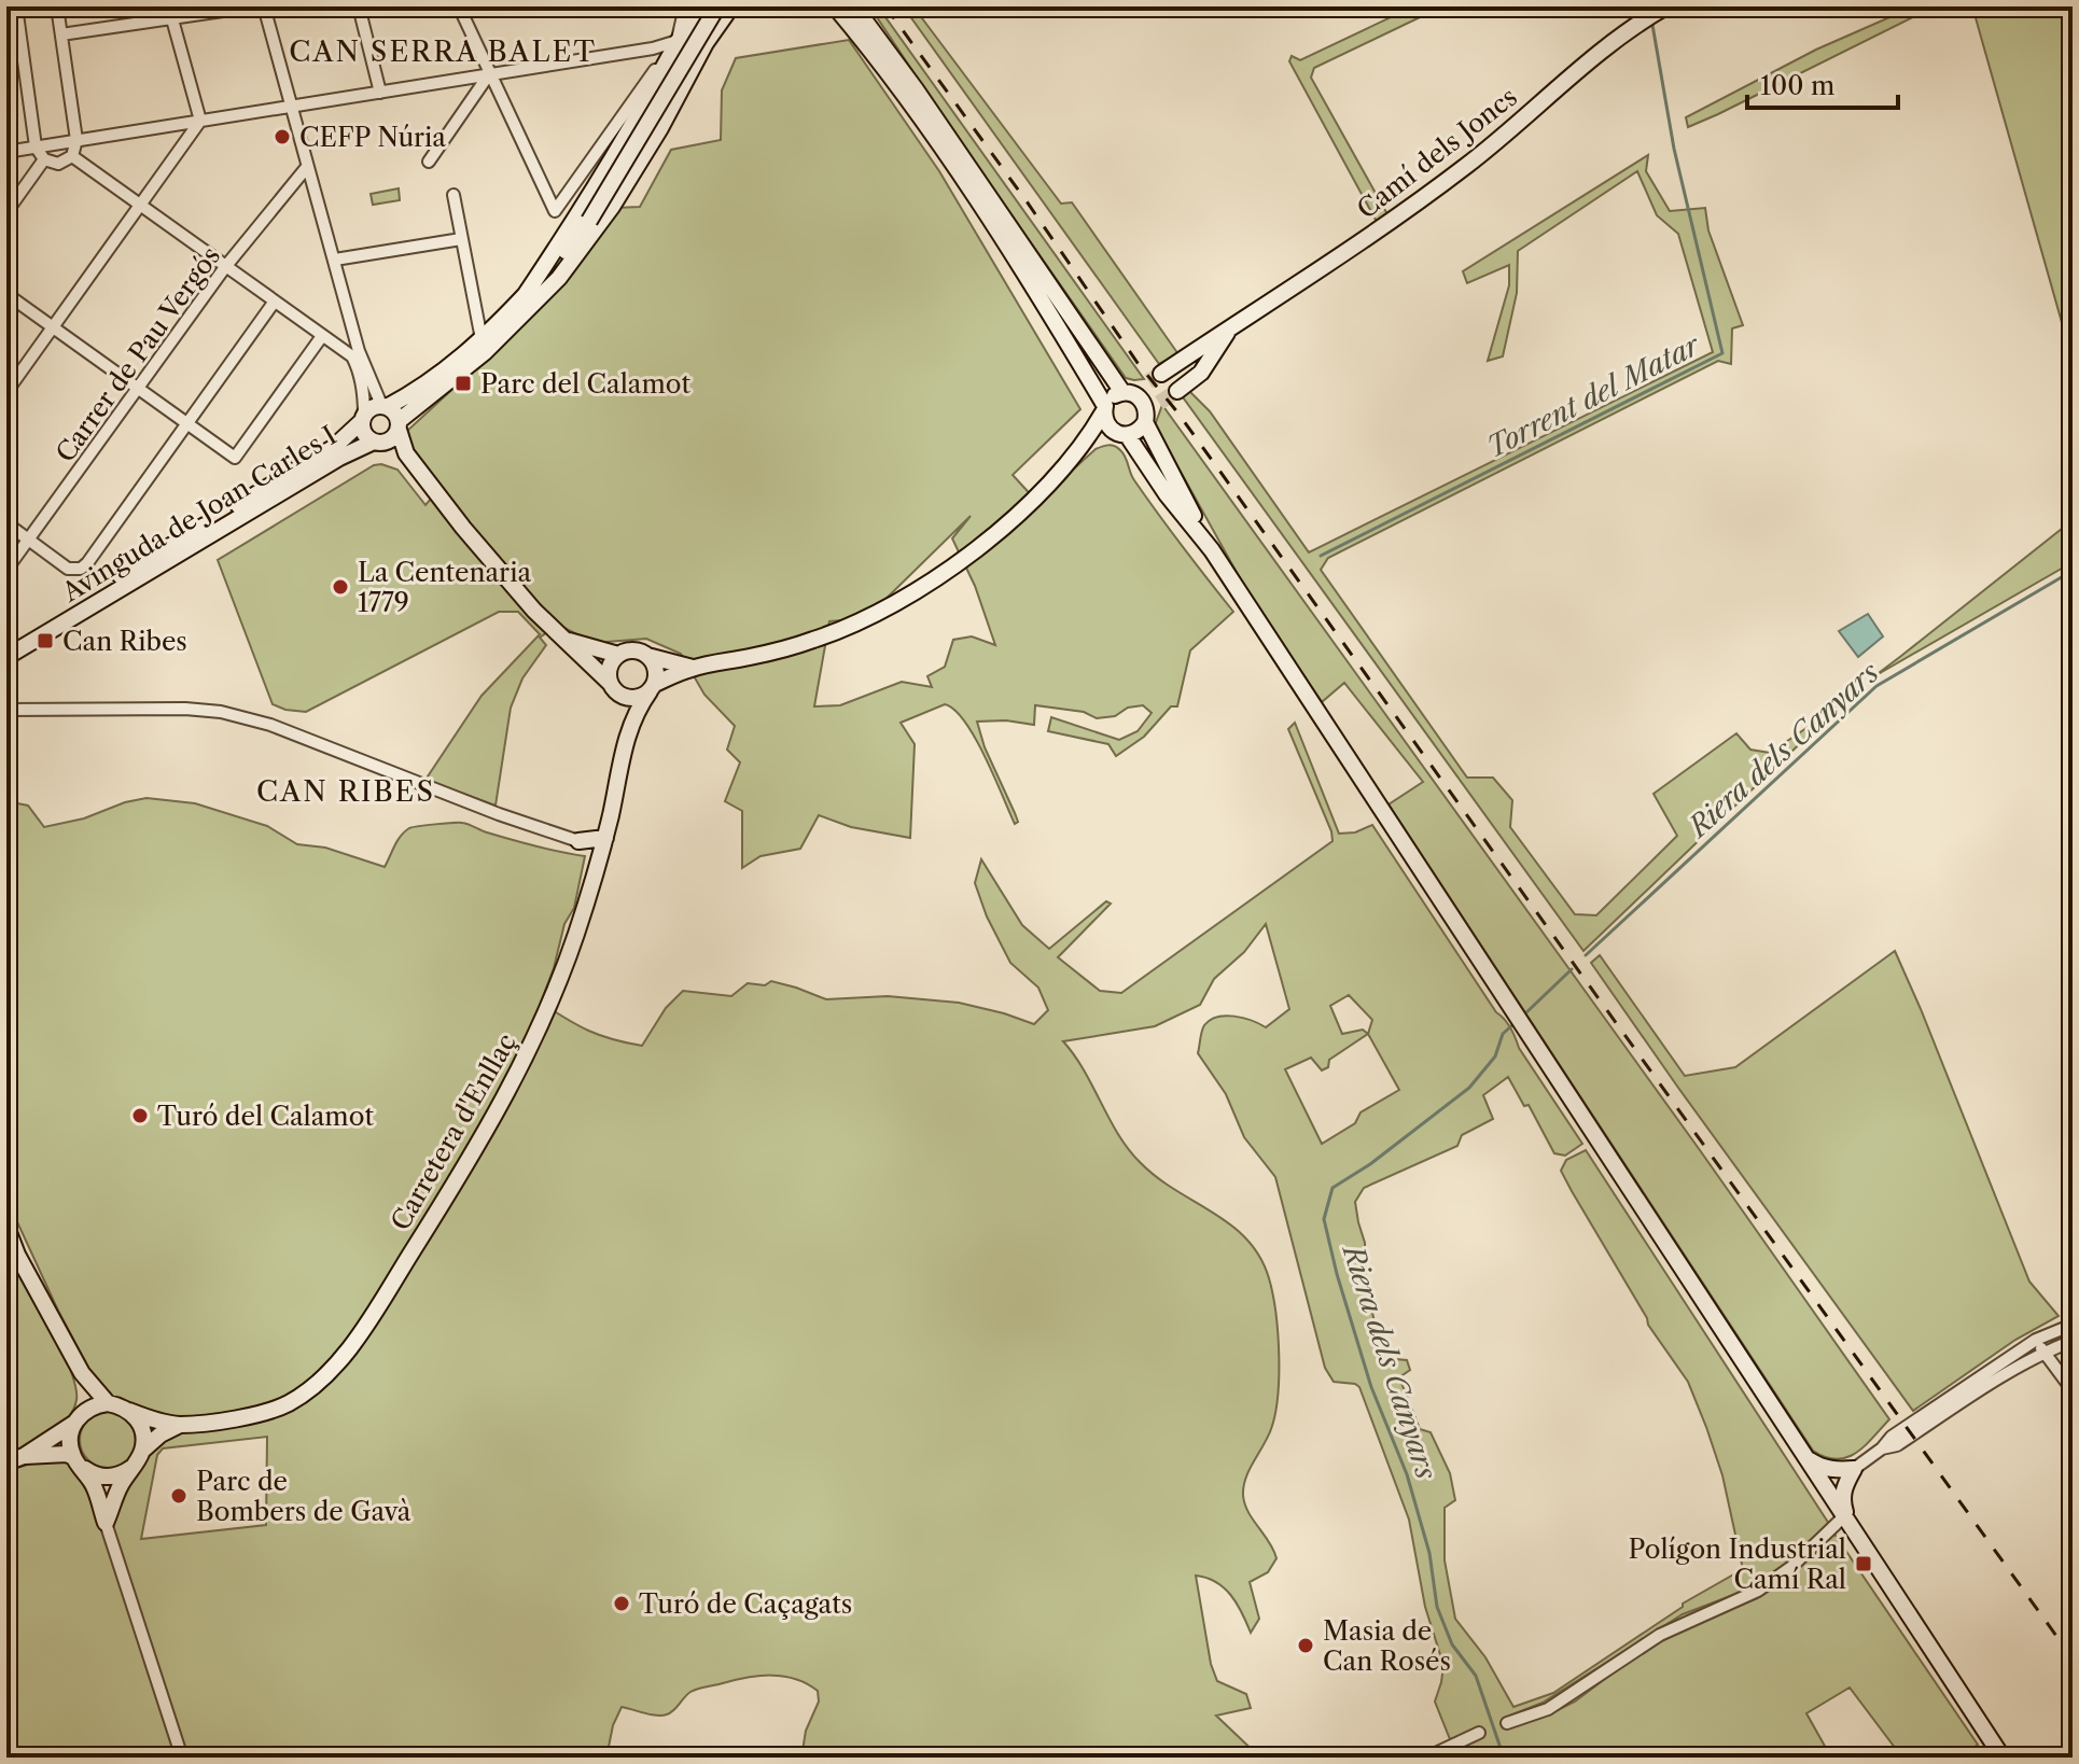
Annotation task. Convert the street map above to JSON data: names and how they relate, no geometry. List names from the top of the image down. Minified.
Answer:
{"streets":{"street":["Camí dels Joncs","Carrer de Pau Vergós","Avinguda de Joan Carles I","Carretera d'Enllaç"]},"districts":["CAN SERRA BALET","CAN RIBES"],"water":["Torrent del Matar","Riera dels Canyars"],"places":{"other":["CEFP Núria","La Centenaria 1779","Turó del Calamot","Parc de Bombers de Gavà","Turó de Caçagats","Masia de Can Rosés"],"transit":["Parc del Calamot","Can Ribes","Polígon Industrial Camí Ral"]},"scale_bar":"100 m"}
